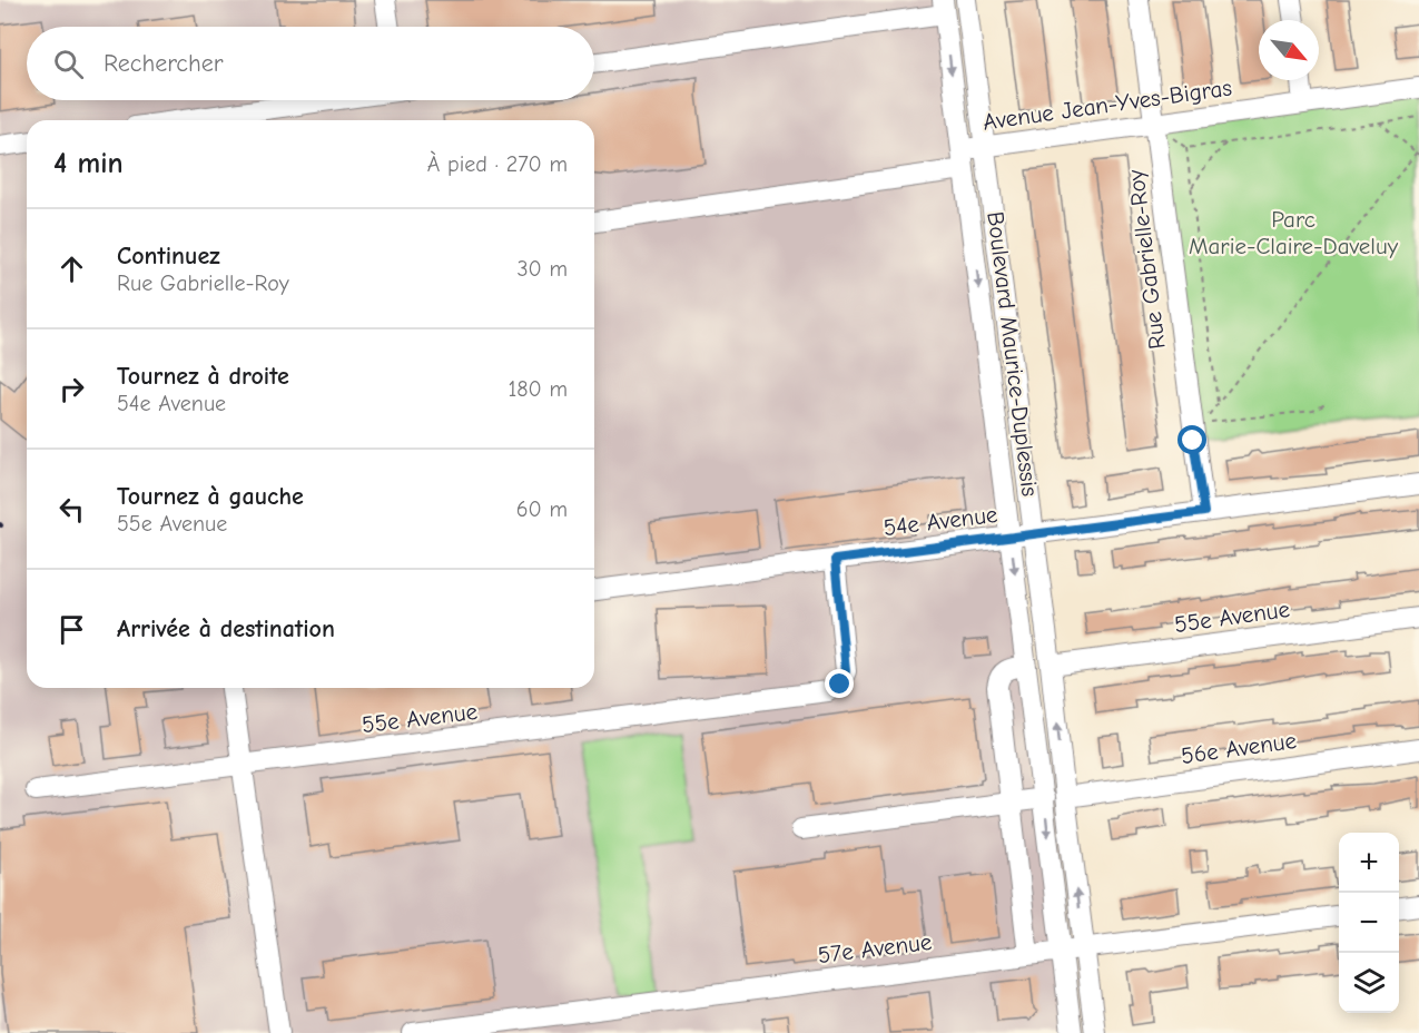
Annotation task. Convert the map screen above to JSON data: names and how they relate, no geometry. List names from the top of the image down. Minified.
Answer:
{"streets":{"street":["Avenue Jean-Yves-Bigras","Rue Gabrielle-Roy","Boulevard Maurice-Duplessis","54e Avenue","55e Avenue","56e Avenue","57e Avenue"]},"crossings":[["Avenue Jean-Yves-Bigras","Rue Gabrielle-Roy"],["Avenue Jean-Yves-Bigras","Boulevard Maurice-Duplessis"],["Rue Gabrielle-Roy","54e Avenue"],["Boulevard Maurice-Duplessis","54e Avenue"],["Boulevard Maurice-Duplessis","55e Avenue"],["Boulevard Maurice-Duplessis","56e Avenue"],["Boulevard Maurice-Duplessis","57e Avenue"],["54e Avenue","55e Avenue"]],"parks":["Parc Marie-Claire-Daveluy"],"north":"bottom right","page":{"search":"Rechercher","heading":["4 min","À pied · 270 m"],"list":[["Continuez","Rue Gabrielle-Roy","30 m"],["Tournez à droite","54e Avenue","180 m"],["Tournez à gauche","55e Avenue","60 m"],"Arrivée à destination"],"map_buttons":["+","−"]}}
